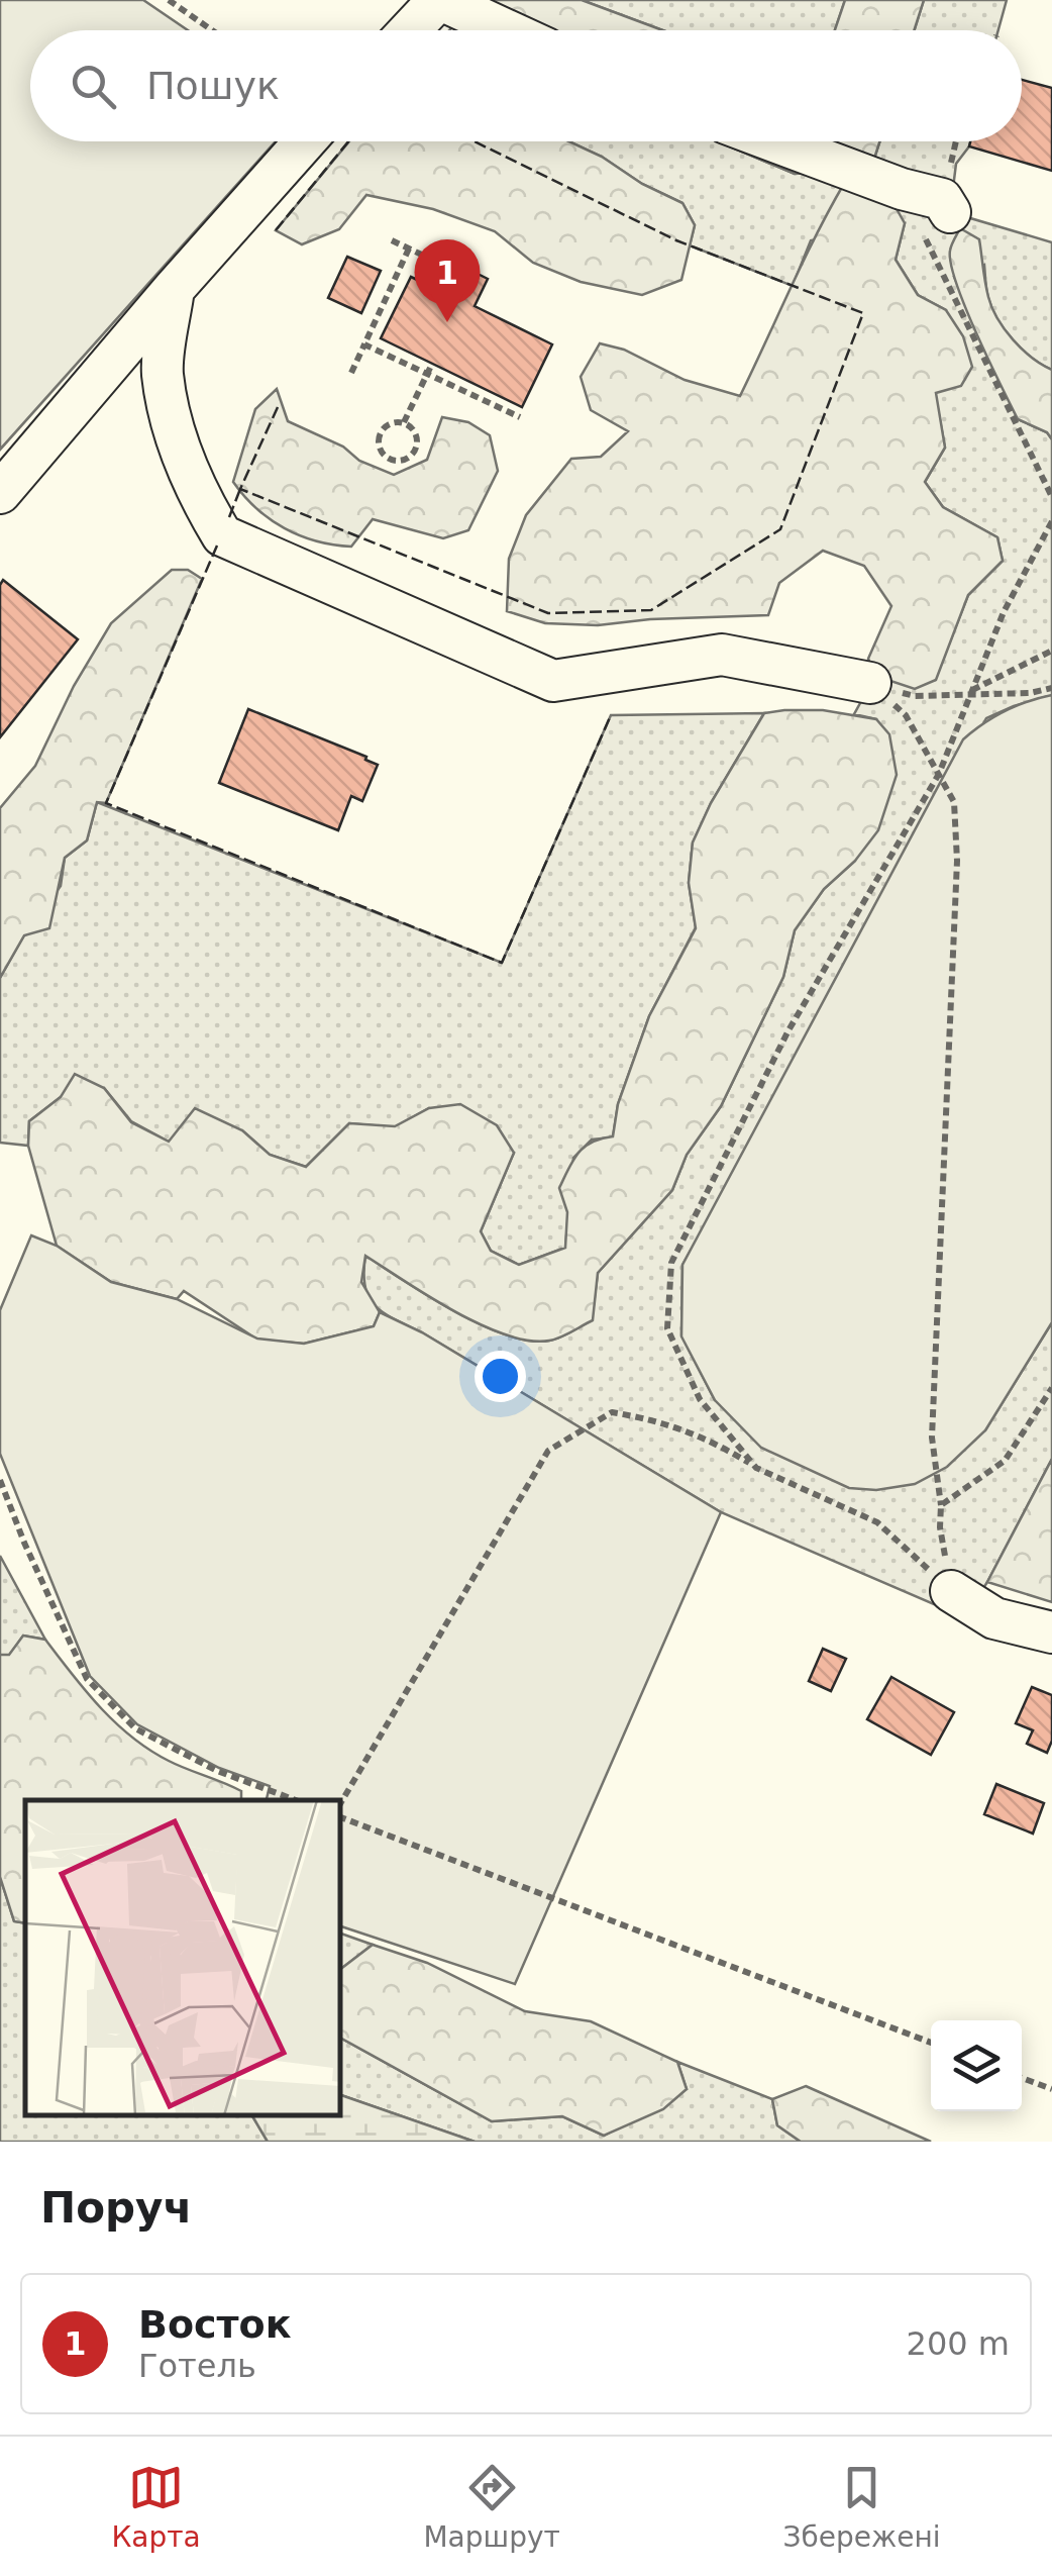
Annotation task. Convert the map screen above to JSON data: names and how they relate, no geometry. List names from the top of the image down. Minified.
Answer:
{"page":{"search":"Пошук","pins":"1","heading":"Поруч","list":[{"mark":"1","name":"Восток","note":"Готель","value":"200 m"}],"nav":["Карта","Маршрут","Збережені"]}}
